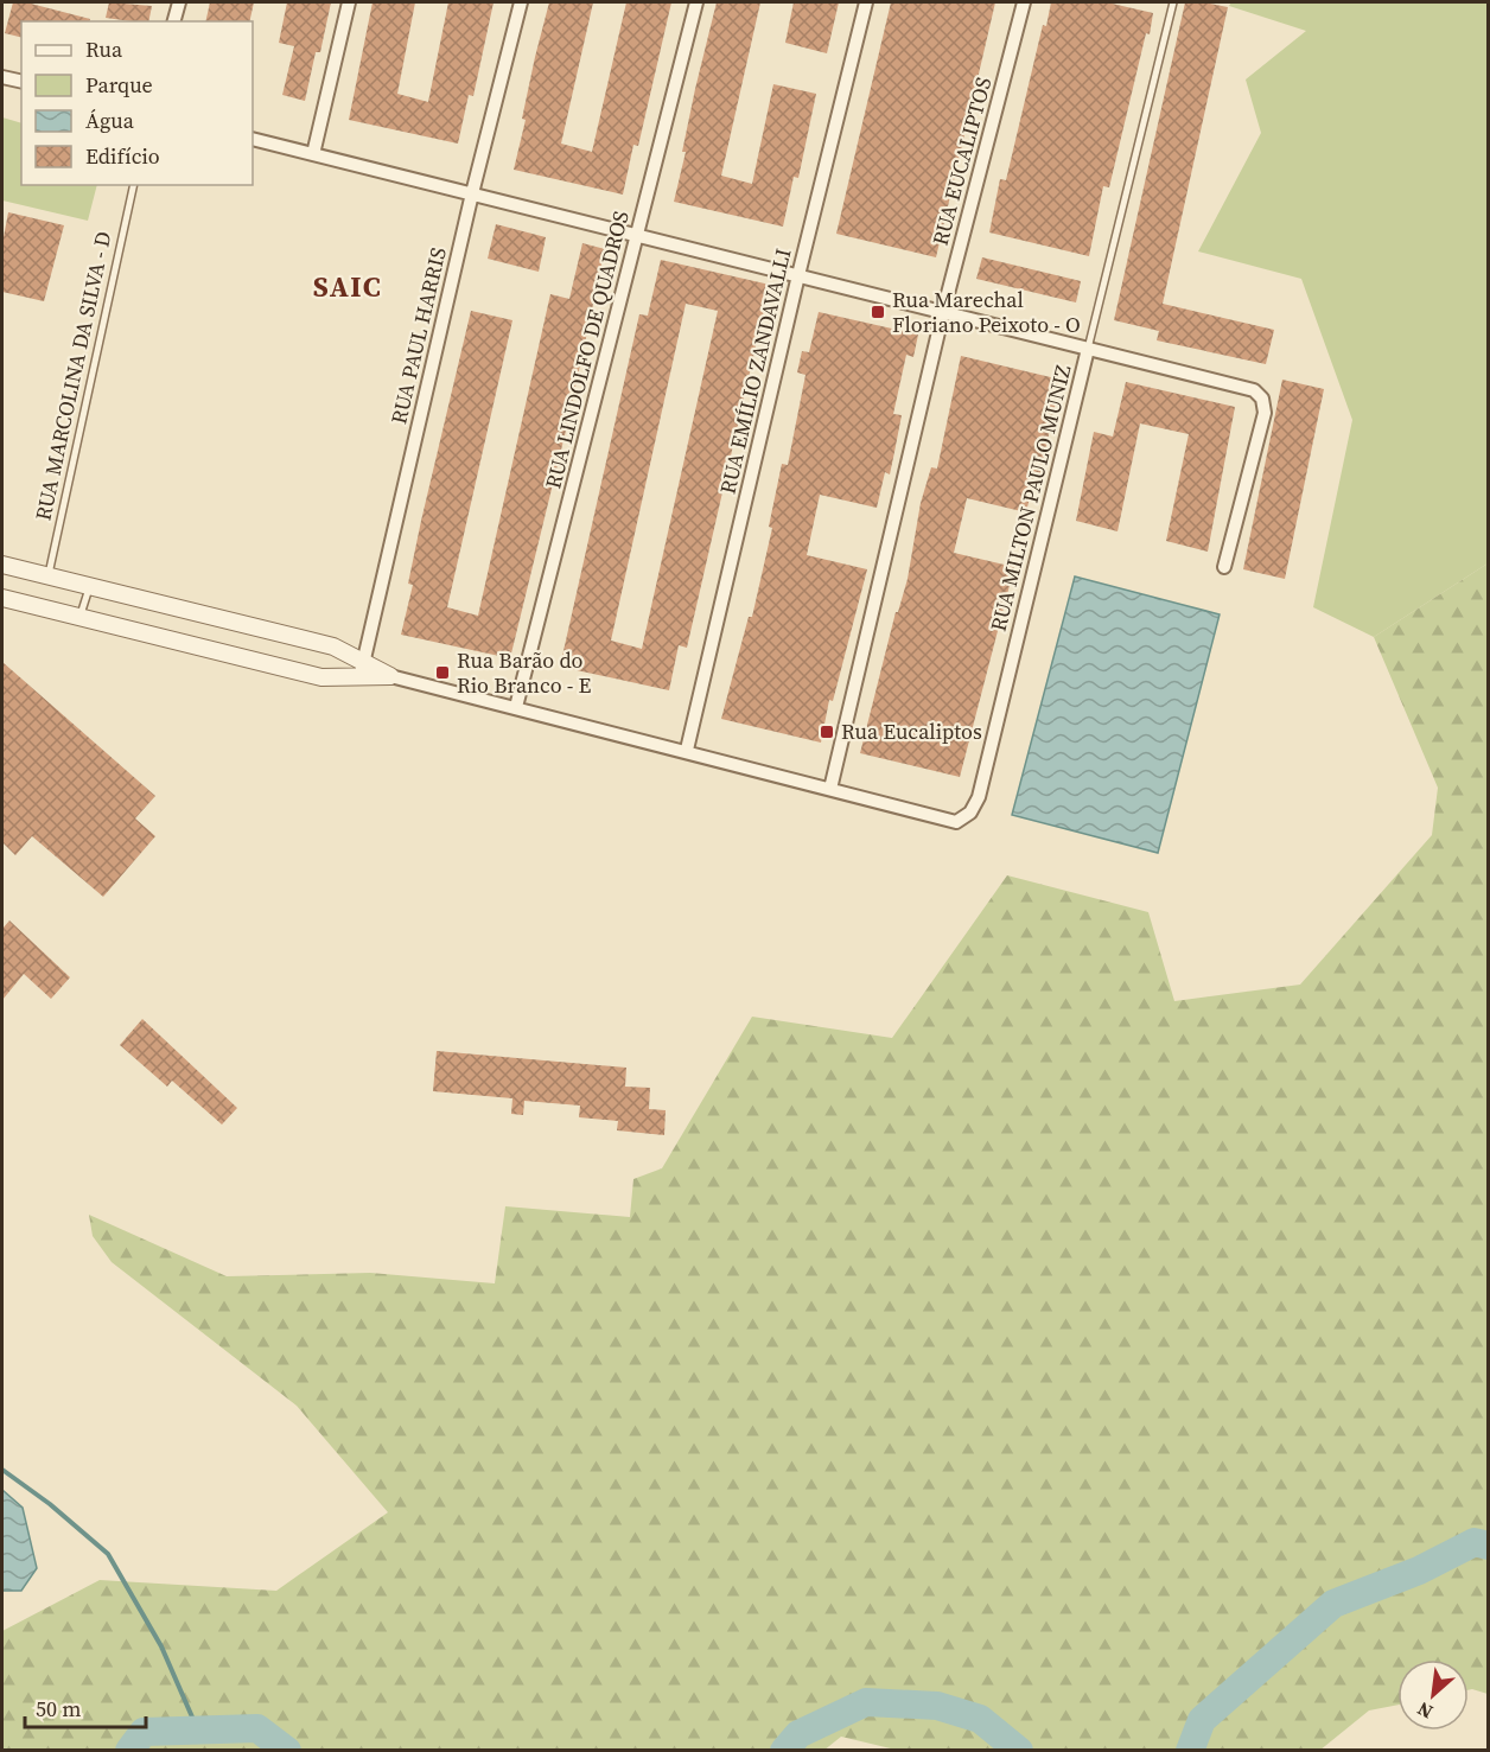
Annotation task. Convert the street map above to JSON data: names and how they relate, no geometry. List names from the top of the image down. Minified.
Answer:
{"streets":{"street":["RUA EUCALIPTOS","RUA PAUL HARRIS","RUA LINDOLFO DE QUADROS","RUA EMÍLIO ZANDAVALLI","RUA MILTON PAULO MUNIZ"],"lane":["RUA MARCOLINA DA SILVA - D"]},"crossings":[["RUA EUCALIPTOS","RUA MILTON PAULO MUNIZ"]],"districts":["SAIC"],"places":{"transit":["Rua Marechal Floriano Peixoto - O","Rua Barão do Rio Branco - E","Rua Eucaliptos"]},"legend":["Rua","Parque","Água","Edifício"],"scale_bar":"50 m","north":"bottom left"}
